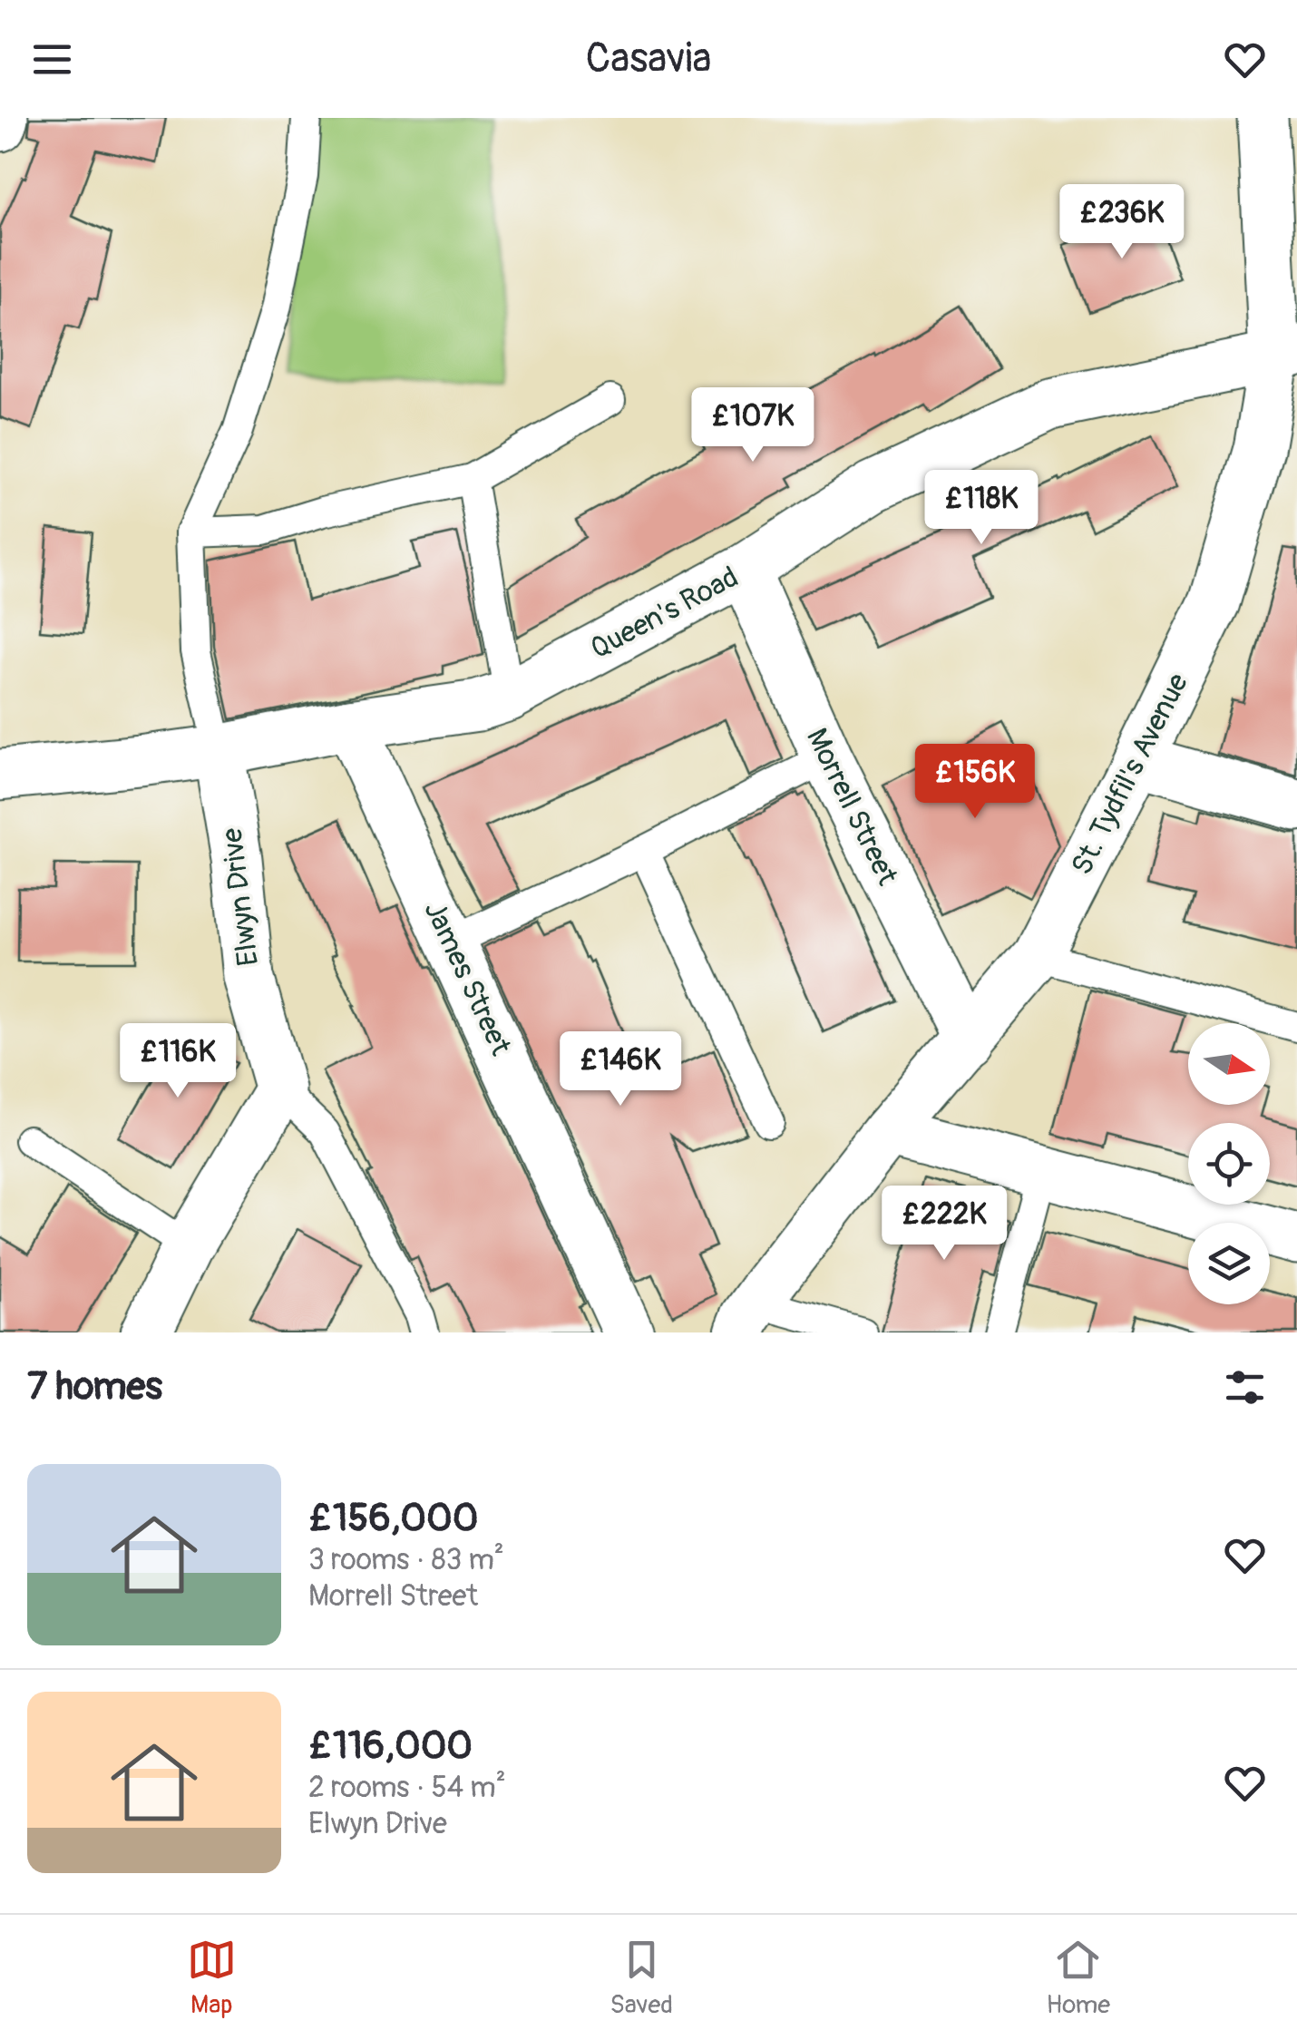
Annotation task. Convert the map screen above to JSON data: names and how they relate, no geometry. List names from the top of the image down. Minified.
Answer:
{"streets":{"street":["Queen's Road","St. Tydfil's Avenue","Morrell Street","Elwyn Drive","James Street"]},"crossings":[["Queen's Road","St. Tydfil's Avenue"],["Queen's Road","Morrell Street"],["Queen's Road","Elwyn Drive"],["Queen's Road","James Street"],["St. Tydfil's Avenue","Morrell Street"]],"north":"right","page":{"header":"Casavia","price":["£236K","£107K","£118K","£156K","£116K","£146K","£222K"],"heading":"7 homes","list":[{"name":"£156,000","note":"3 rooms · 83 m² · Morrell Street"},{"name":"£116,000","note":"2 rooms · 54 m² · Elwyn Drive"}],"tabs":["Map","Saved","Home"]}}
